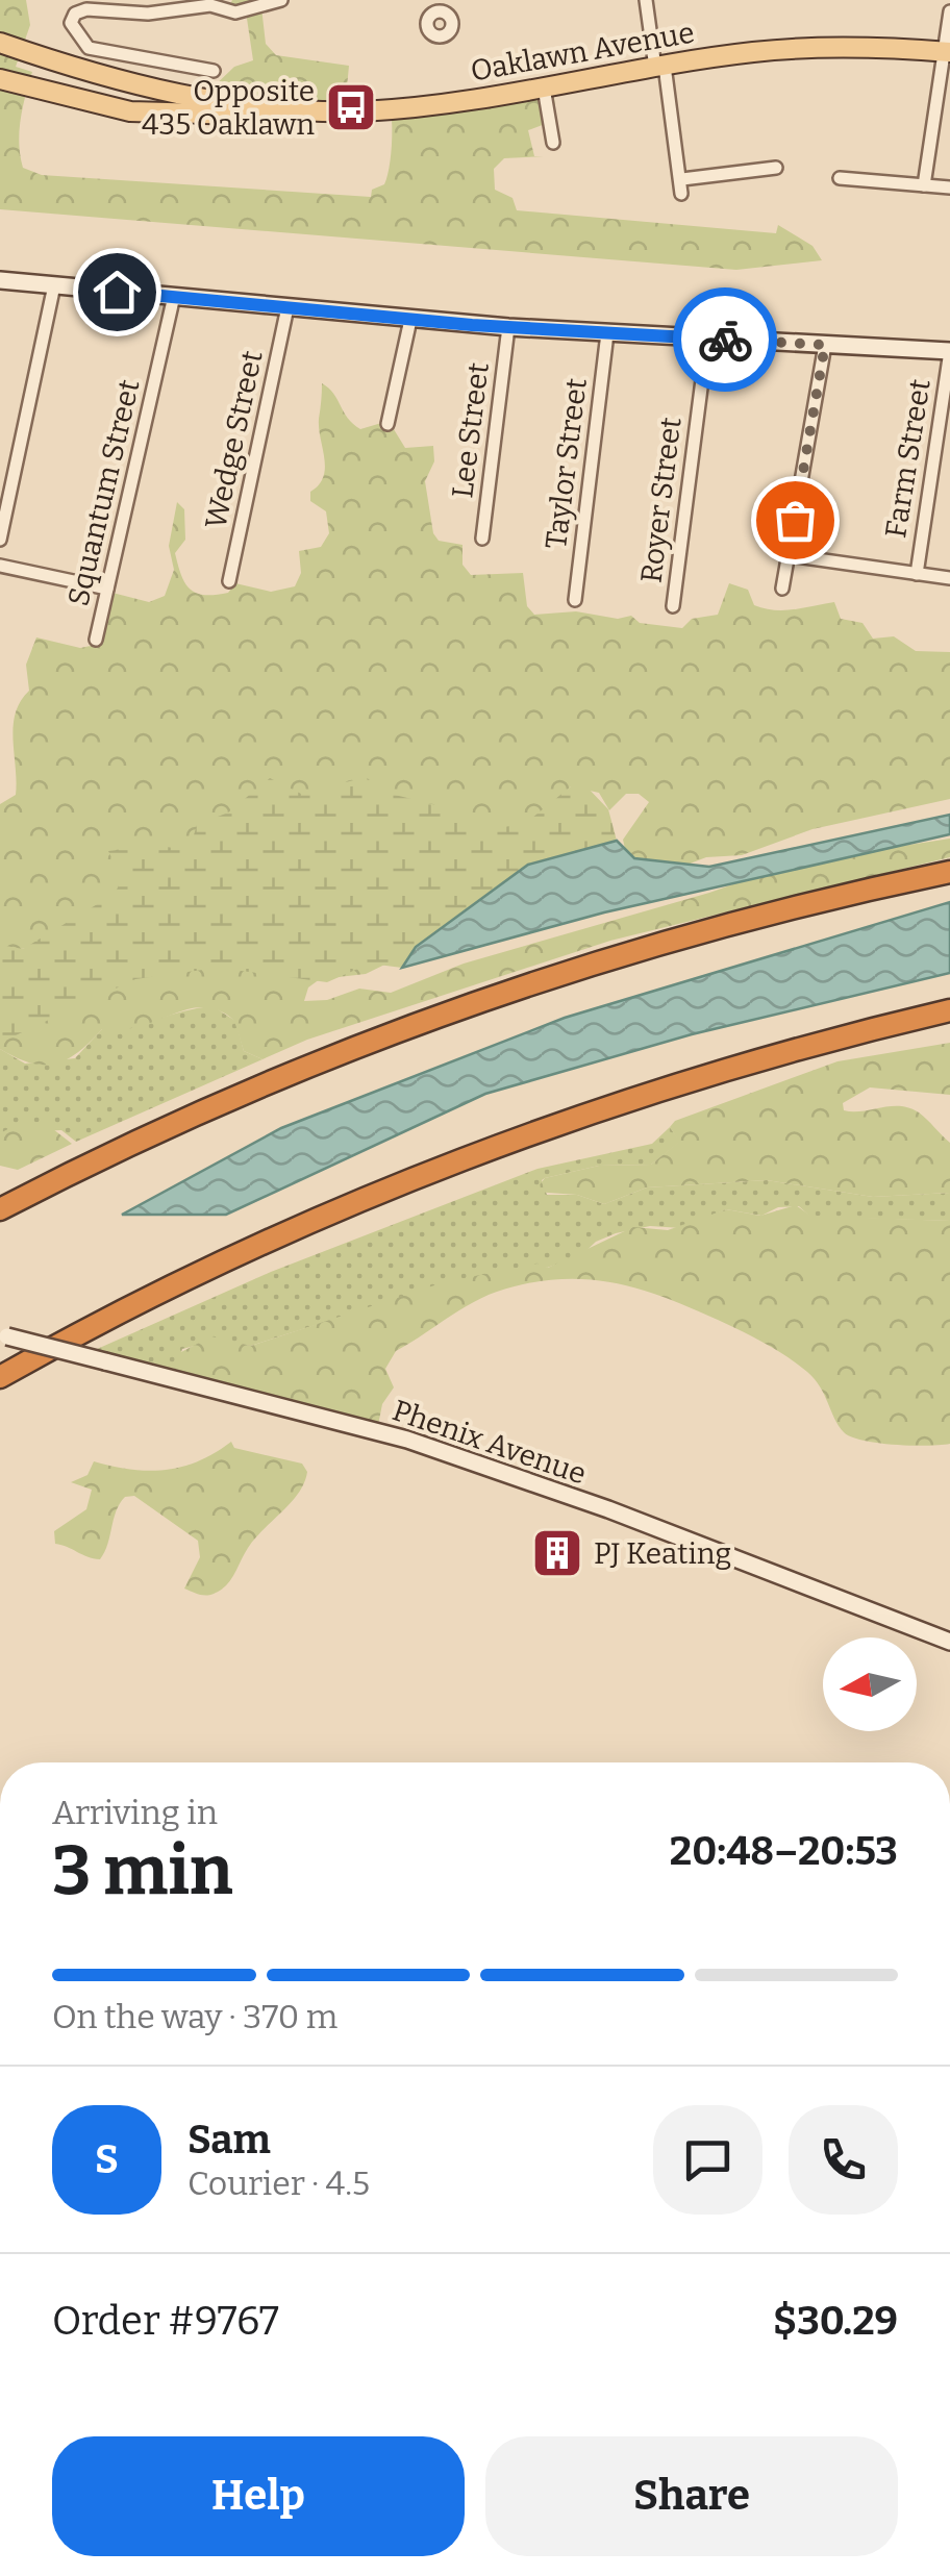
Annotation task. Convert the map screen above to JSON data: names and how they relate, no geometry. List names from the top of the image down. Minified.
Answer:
{"streets":{"main road":["Oaklawn Avenue","Phenix Avenue"],"street":["Lee Street","Wedge Street","Farm Street","Taylor Street","Squantum Street","Royer Street"]},"places":{"bus stop":["Opposite 435 Oaklawn"],"building":["PJ Keating"]},"north":"left","page":{"heading":["3 min","Arriving in","20:48–20:53"],"panel":["Sam","Courier · 4.5","Order #9767","$30.29"],"bar":"On the way · 370 m","round":"S","buttons":["Help","Share"]}}
